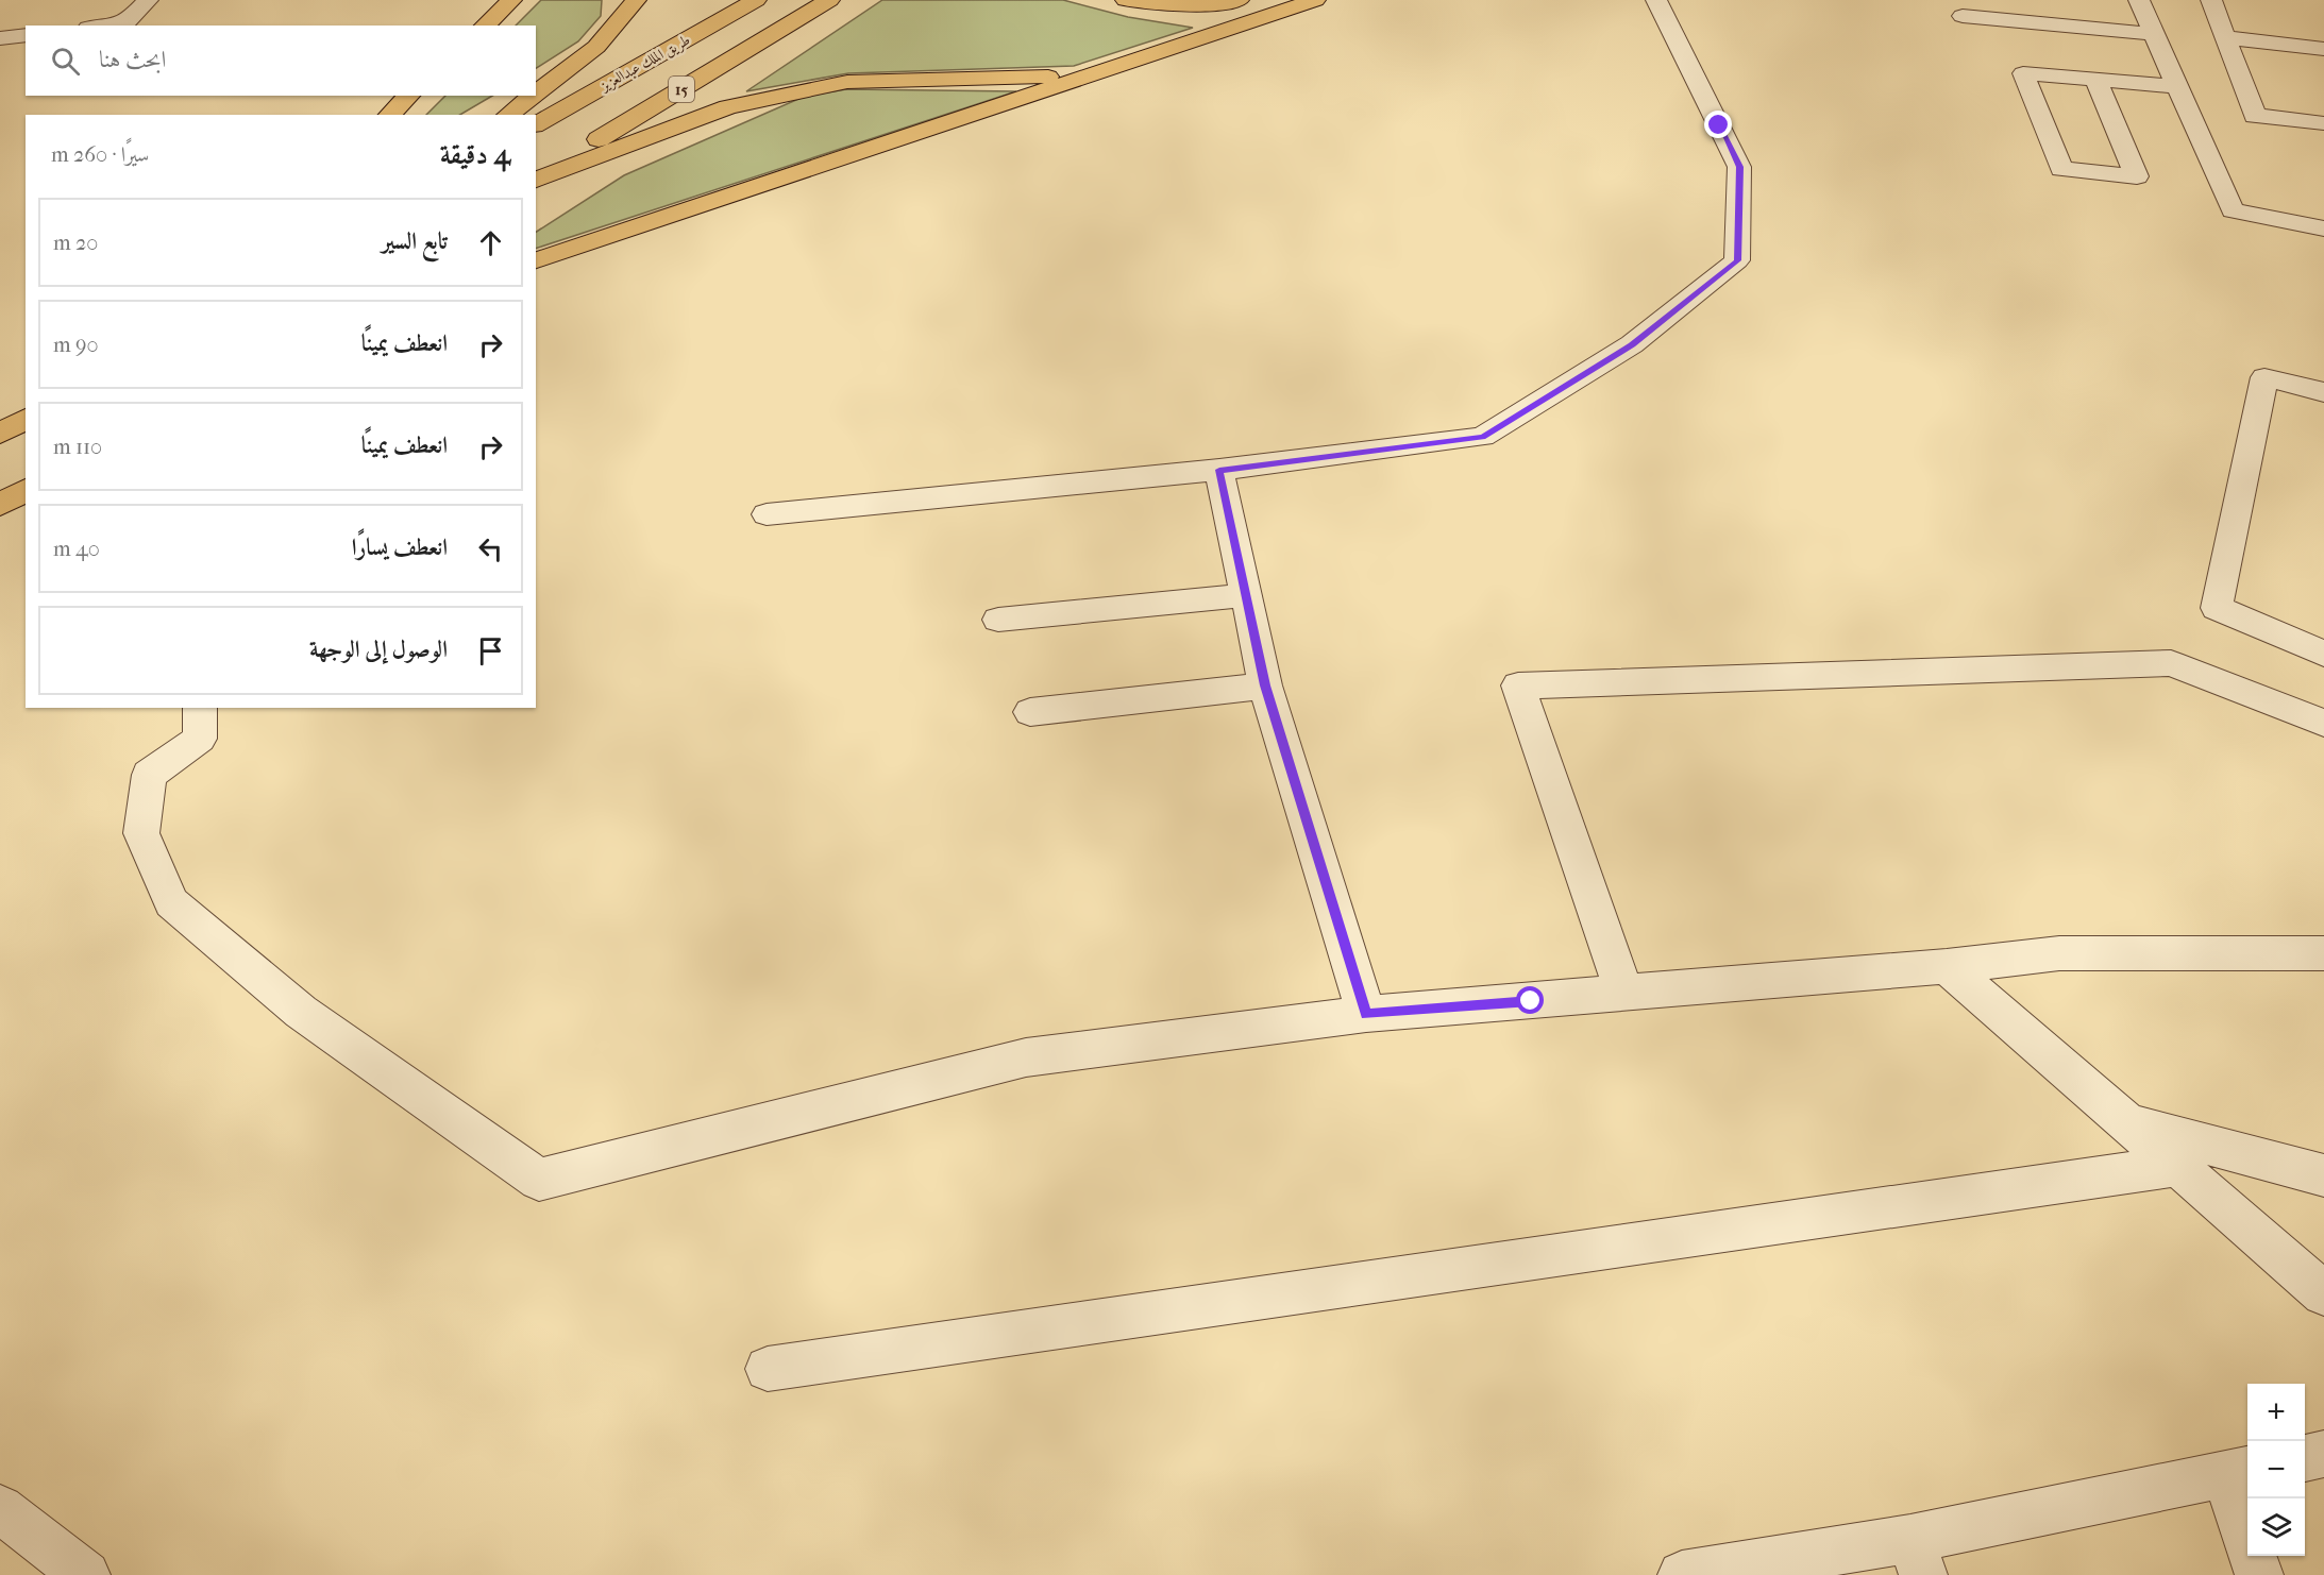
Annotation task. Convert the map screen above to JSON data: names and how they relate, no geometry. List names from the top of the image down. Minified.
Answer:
{"streets":{"highway":["طريق الملك عبدالعزيز","15"]},"page":{"search":"ابحث هنا","heading":["4 دقيقة","سيرًا · 260 m"],"list":[["تابع السير","20 m"],["انعطف يمينًا","90 m"],["انعطف يمينًا","110 m"],["انعطف يسارًا","40 m"],"الوصول إلى الوجهة"],"map_buttons":["+","−"]}}
